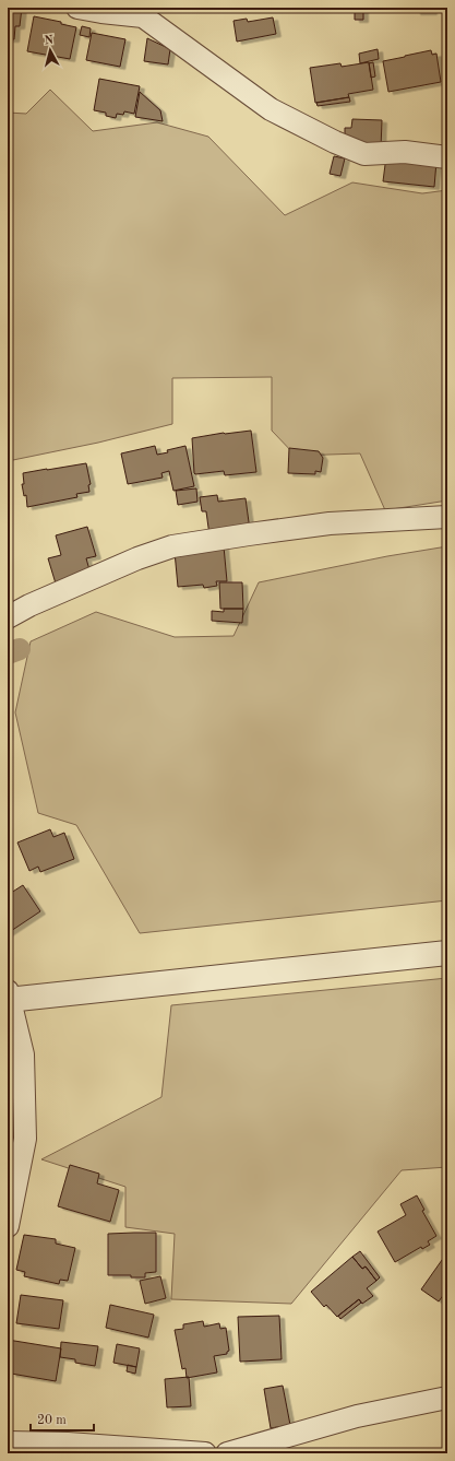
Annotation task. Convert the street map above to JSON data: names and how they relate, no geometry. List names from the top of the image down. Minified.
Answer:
{"scale_bar":"20 m","north":"top"}
